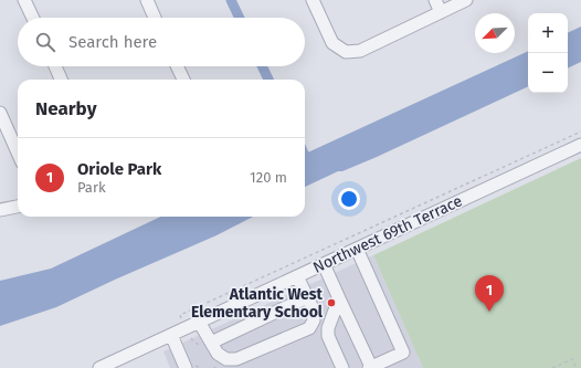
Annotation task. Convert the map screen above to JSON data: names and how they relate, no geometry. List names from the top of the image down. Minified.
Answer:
{"streets":{"street":["Northwest 69th Terrace"]},"places":["Atlantic West Elementary School"],"north":"bottom left","page":{"map_buttons":["+","−"],"search":"Search here","heading":"Nearby","list":[{"mark":"1","name":"Oriole Park","note":"Park","value":"120 m"}],"pins":"1"}}
